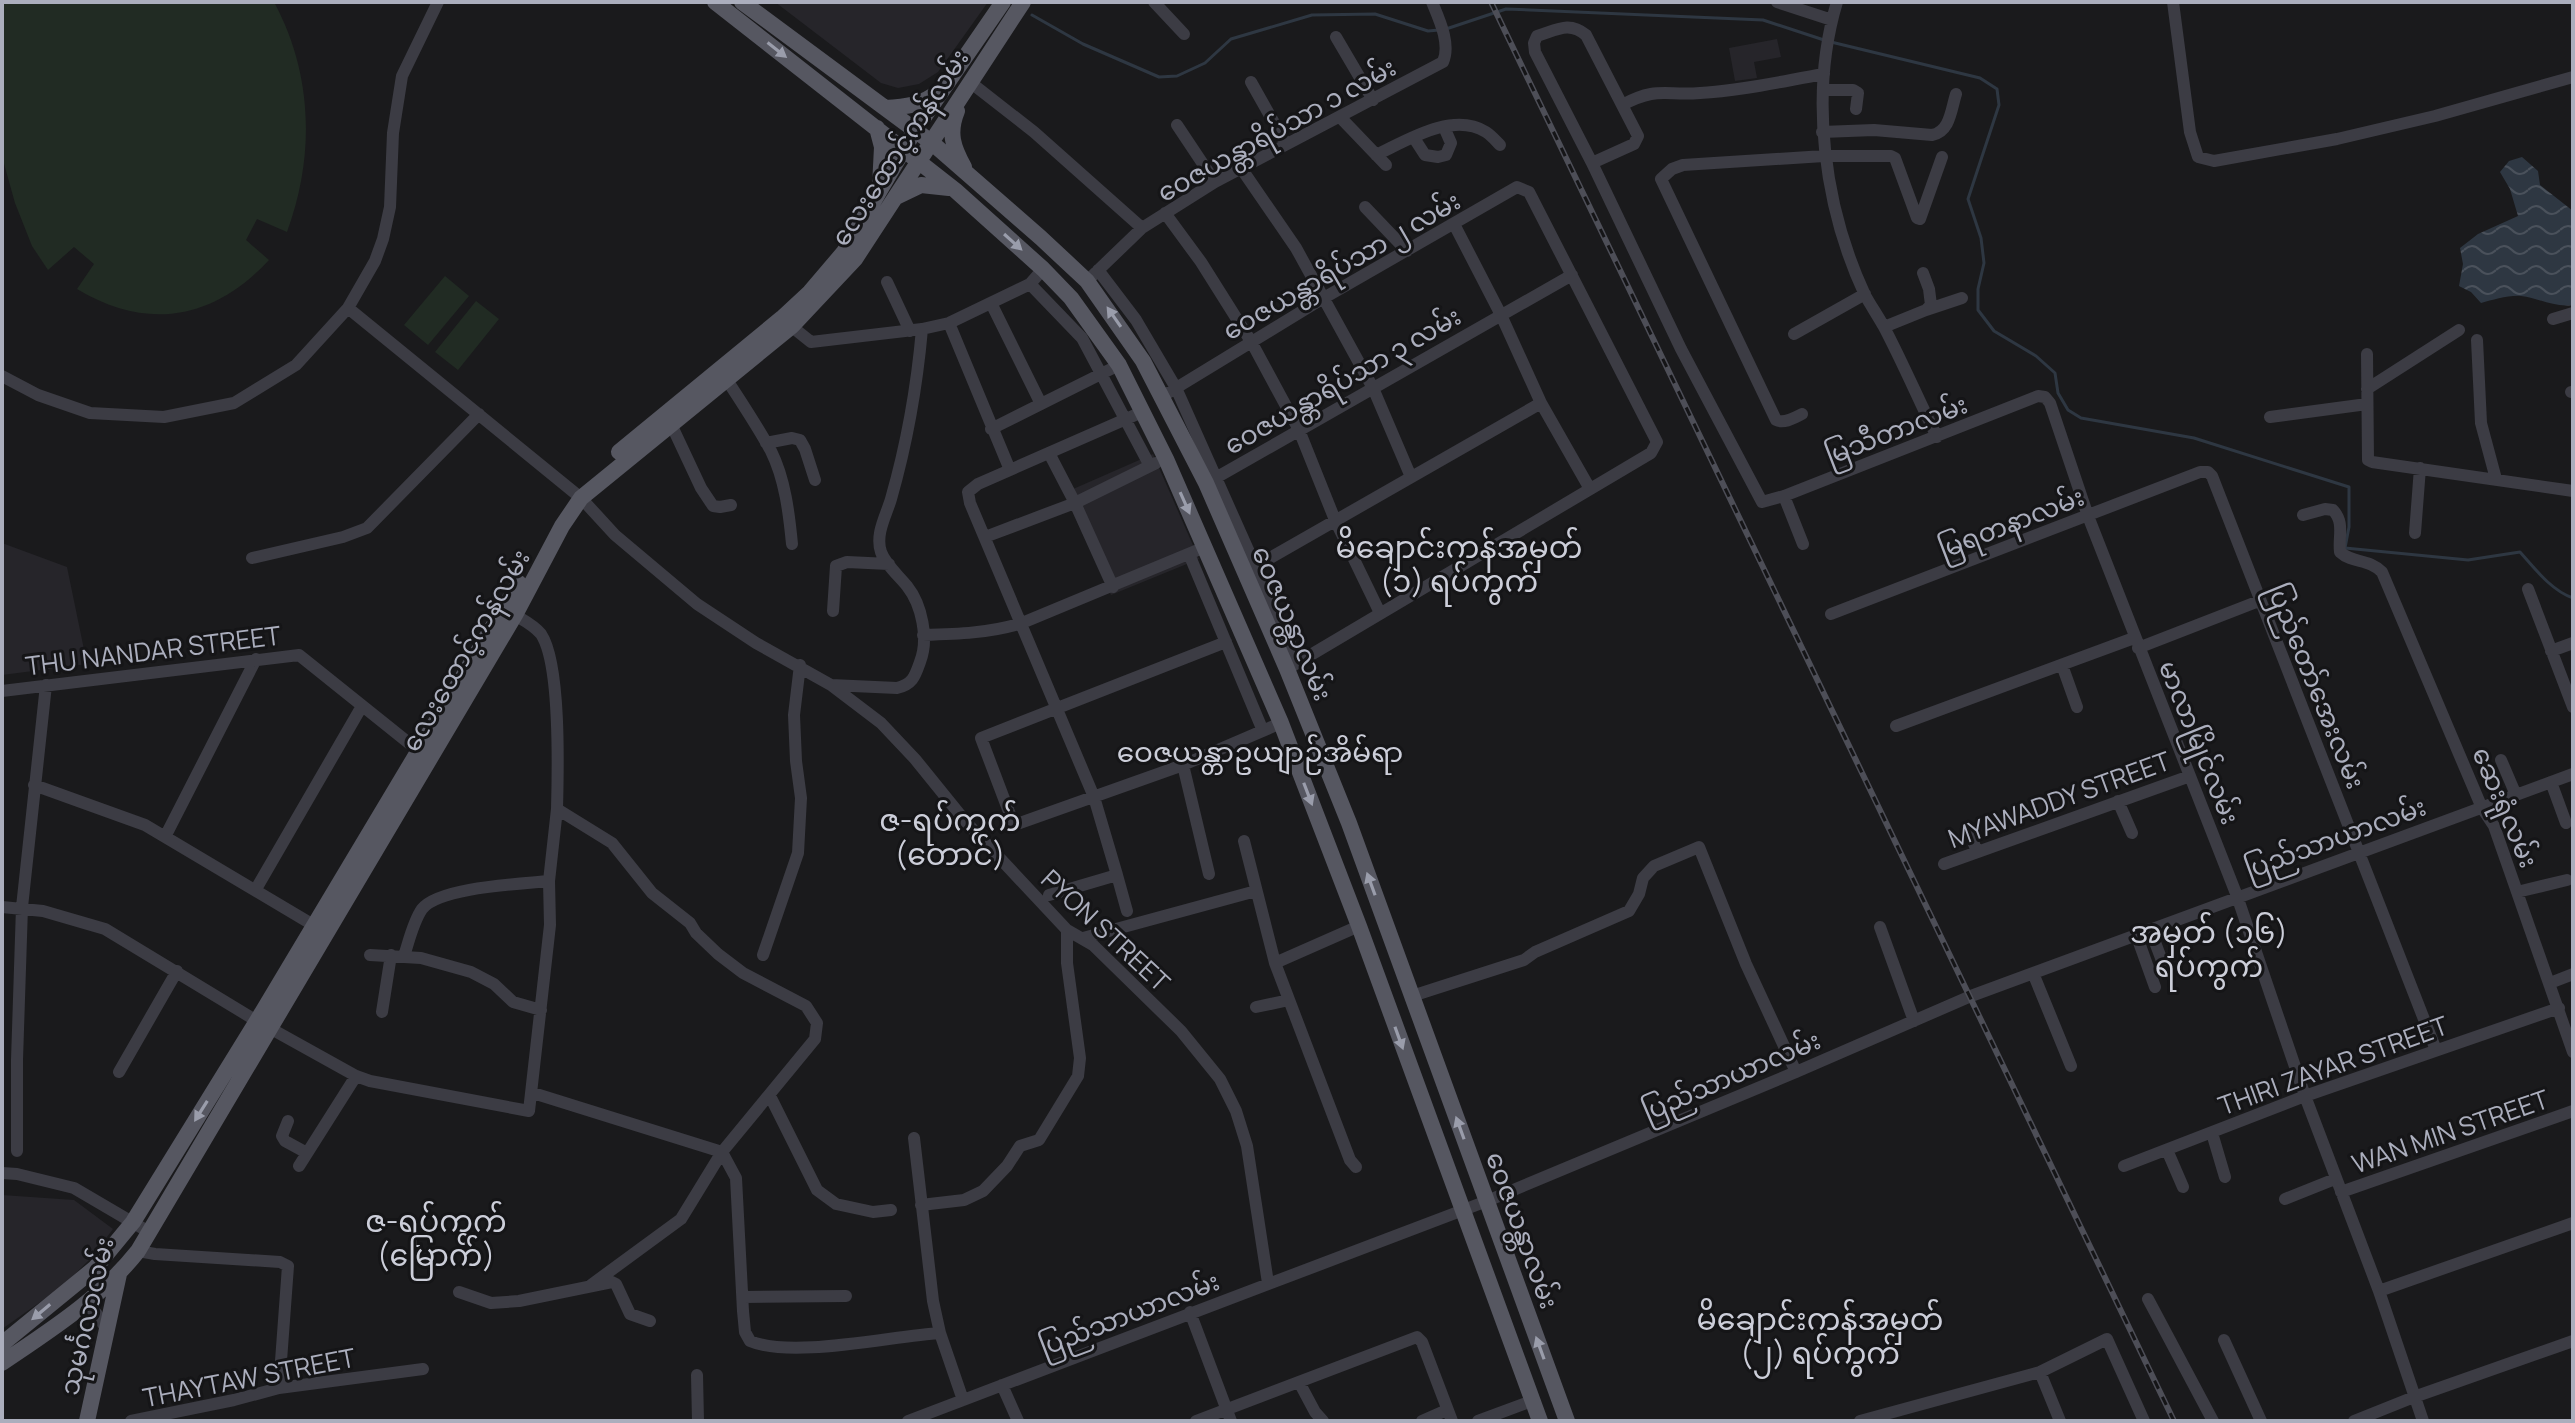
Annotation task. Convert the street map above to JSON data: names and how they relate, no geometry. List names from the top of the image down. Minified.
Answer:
{"streets":{"main road":["လေးထောင့်ကန်လမ်း","ဝေဇယန္တာလမ်း","သုမင်္ဂလာလမ်း"],"street":["ဝေဇယန္တာရိပ်သာ ၁ လမ်း","ဝေဇယန္တာရိပ်သာ ၂ လမ်း","ဝေဇယန္တာရိပ်သာ ၃ လမ်း","မြသီတာလမ်း","မြရတနာလမ်း","THU NANDAR STREET","ပြည်တော်အေးလမ်း","မာလာမြိုင်လမ်း","MYAWADDY STREET","ဆေးရုံလမ်း","ပြည်သာယာလမ်း","PYON STREET","THIRI ZAYAR STREET","WAN MIN STREET","THAYTAW STREET"]},"crossings":[["ဝေဇယန္တာရိပ်သာ ၁ လမ်း","ဝေဇယန္တာလမ်း"],["လေးထောင့်ကန်လမ်း","ဝေဇယန္တာလမ်း"],["လေးထောင့်ကန်လမ်း","THU NANDAR STREET"],["လေးထောင့်ကန်လမ်း","PYON STREET"],["လေးထောင့်ကန်လမ်း","သုမင်္ဂလာလမ်း"],["ဝေဇယန္တာရိပ်သာ ၂ လမ်း","ဝေဇယန္တာရိပ်သာ ၃ လမ်း"],["ဝေဇယန္တာရိပ်သာ ၂ လမ်း","ဝေဇယန္တာလမ်း"],["ဝေဇယန္တာရိပ်သာ ၃ လမ်း","ဝေဇယန္တာလမ်း"],["မြသီတာလမ်း","မာလာမြိုင်လမ်း"],["မြရတနာလမ်း","ပြည်တော်အေးလမ်း"],["မြရတနာလမ်း","မာလာမြိုင်လမ်း"],["ဝေဇယန္တာလမ်း","ပြည်သာယာလမ်း"],["ပြည်တော်အေးလမ်း","ပြည်သာယာလမ်း"],["ပြည်တော်အေးလမ်း","THIRI ZAYAR STREET"],["မာလာမြိုင်လမ်း","MYAWADDY STREET"],["မာလာမြိုင်လမ်း","ပြည်သာယာလမ်း"],["မာလာမြိုင်လမ်း","THIRI ZAYAR STREET"],["မာလာမြိုင်လမ်း","WAN MIN STREET"],["ဆေးရုံလမ်း","ပြည်သာယာလမ်း"],["ဆေးရုံလမ်း","THIRI ZAYAR STREET"],["ပြည်သာယာလမ်း","PYON STREET"]],"districts":["မိချောင်းကန်အမှတ် (၁) ရပ်ကွက်","ဝေဇယန္တာဥယျာဉ်အိမ်ရာ","ဇ-ရပ်ကွက် (တောင်)","အမှတ် (၁၆) ရပ်ကွက်","ဇ-ရပ်ကွက် (မြောက်)","မိချောင်းကန်အမှတ် (၂) ရပ်ကွက်"]}
